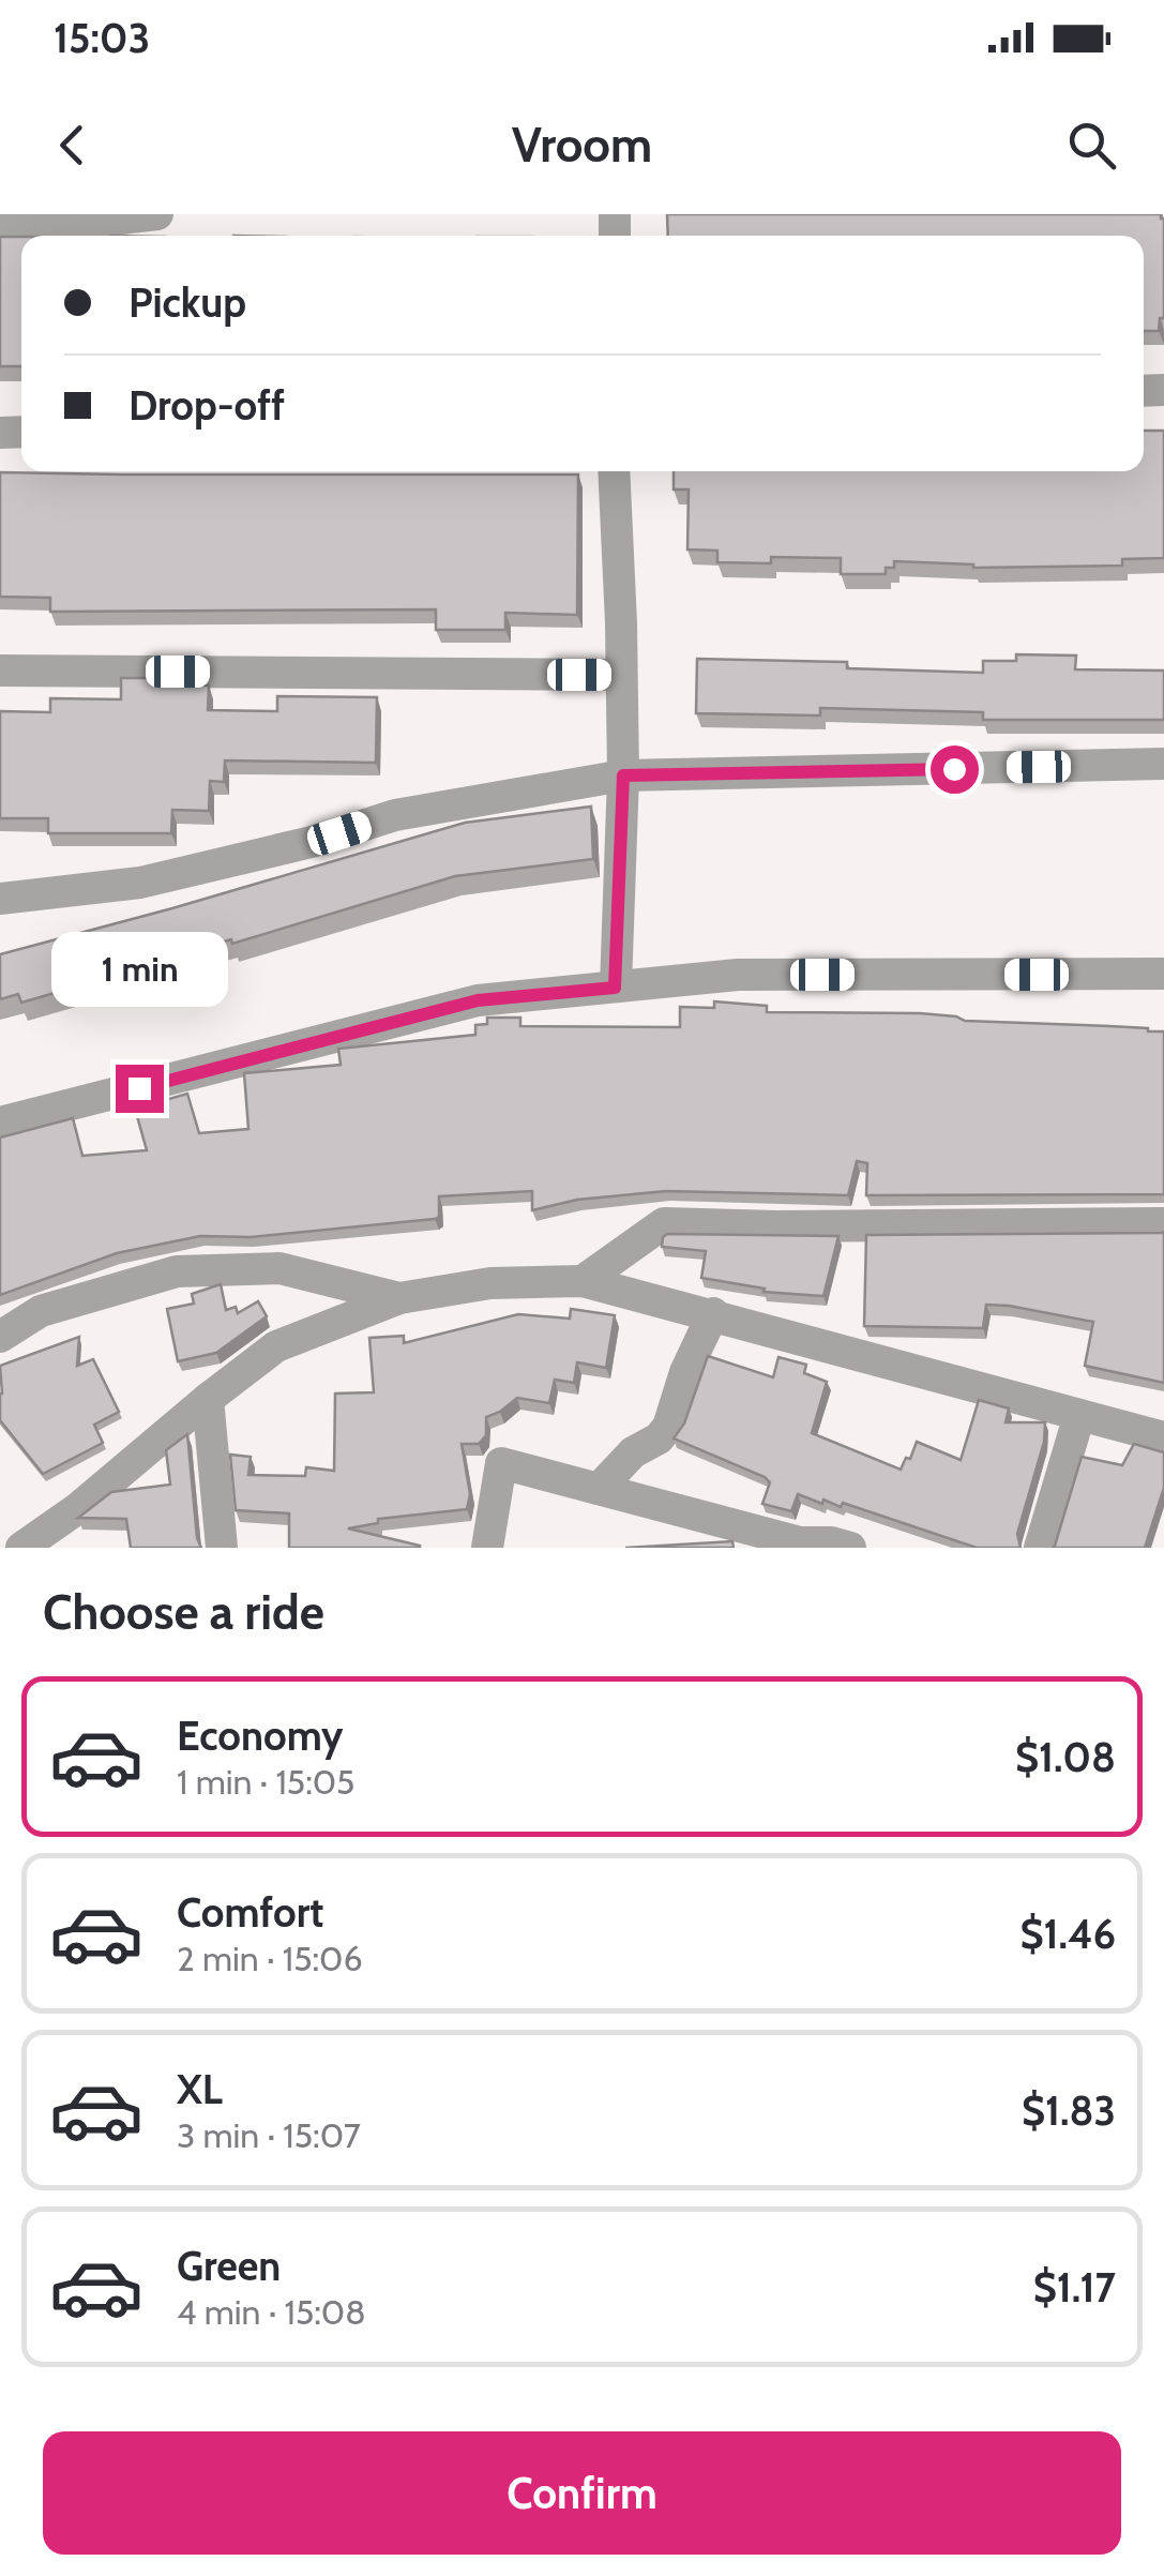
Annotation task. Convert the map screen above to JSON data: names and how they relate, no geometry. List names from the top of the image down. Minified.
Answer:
{"page":{"status":"15:03","header":"Vroom","banner":["Pickup","Drop-off"],"bubble":"1 min","heading":"Choose a ride","list":[{"name":"Economy","note":"1 min · 15:05","value":"$1.08"},{"name":"Comfort","note":"2 min · 15:06","value":"$1.46"},{"name":"XL","note":"3 min · 15:07","value":"$1.83"},{"name":"Green","note":"4 min · 15:08","value":"$1.17"}],"buttons":"Confirm"}}
